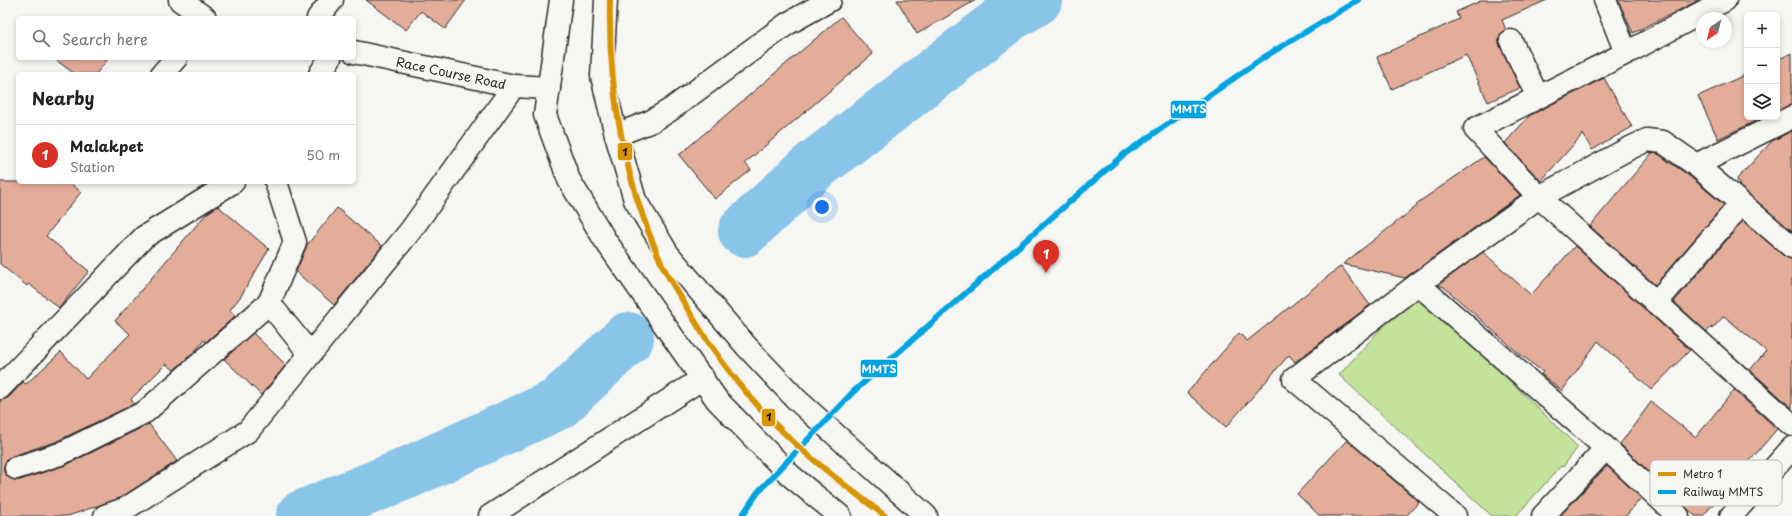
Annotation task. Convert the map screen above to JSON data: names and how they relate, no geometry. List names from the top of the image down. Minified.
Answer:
{"streets":{"main road":["Race Course Road"]},"lines":["metro line 1","rail line MMTS"],"legend":["Metro 1","Railway MMTS"],"north":"bottom left","page":{"map_buttons":["+","−"],"search":"Search here","heading":"Nearby","list":[{"mark":"1","name":"Malakpet","note":"Station","value":"50 m"}],"pins":"1"}}
